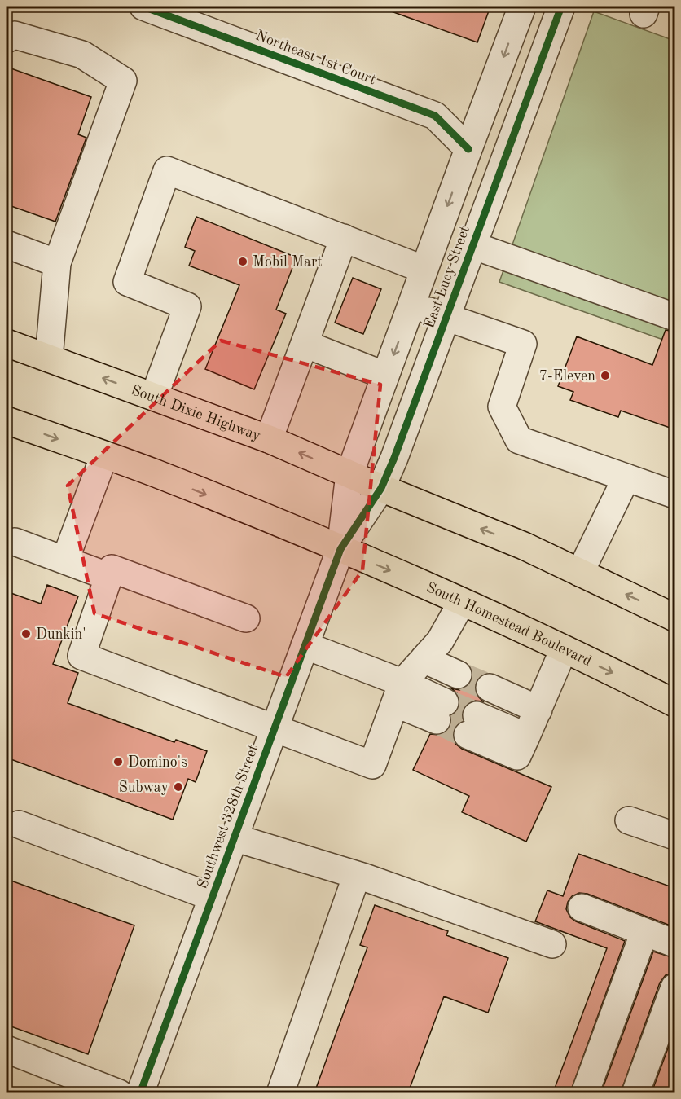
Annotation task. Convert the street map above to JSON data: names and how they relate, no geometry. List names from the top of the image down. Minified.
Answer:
{"streets":{"highway":["South Dixie Highway","South Homestead Boulevard"],"street":["Northeast 1st Court","East Lucy Street","Southwest 328th Street"]},"crossings":[["Northeast 1st Court","East Lucy Street"],["East Lucy Street","South Dixie Highway"],["East Lucy Street","South Homestead Boulevard"],["East Lucy Street","Southwest 328th Street"],["South Homestead Boulevard","Southwest 328th Street"]],"places":["Mobil Mart","7-Eleven","Dunkin'","Domino's","Subway"]}
